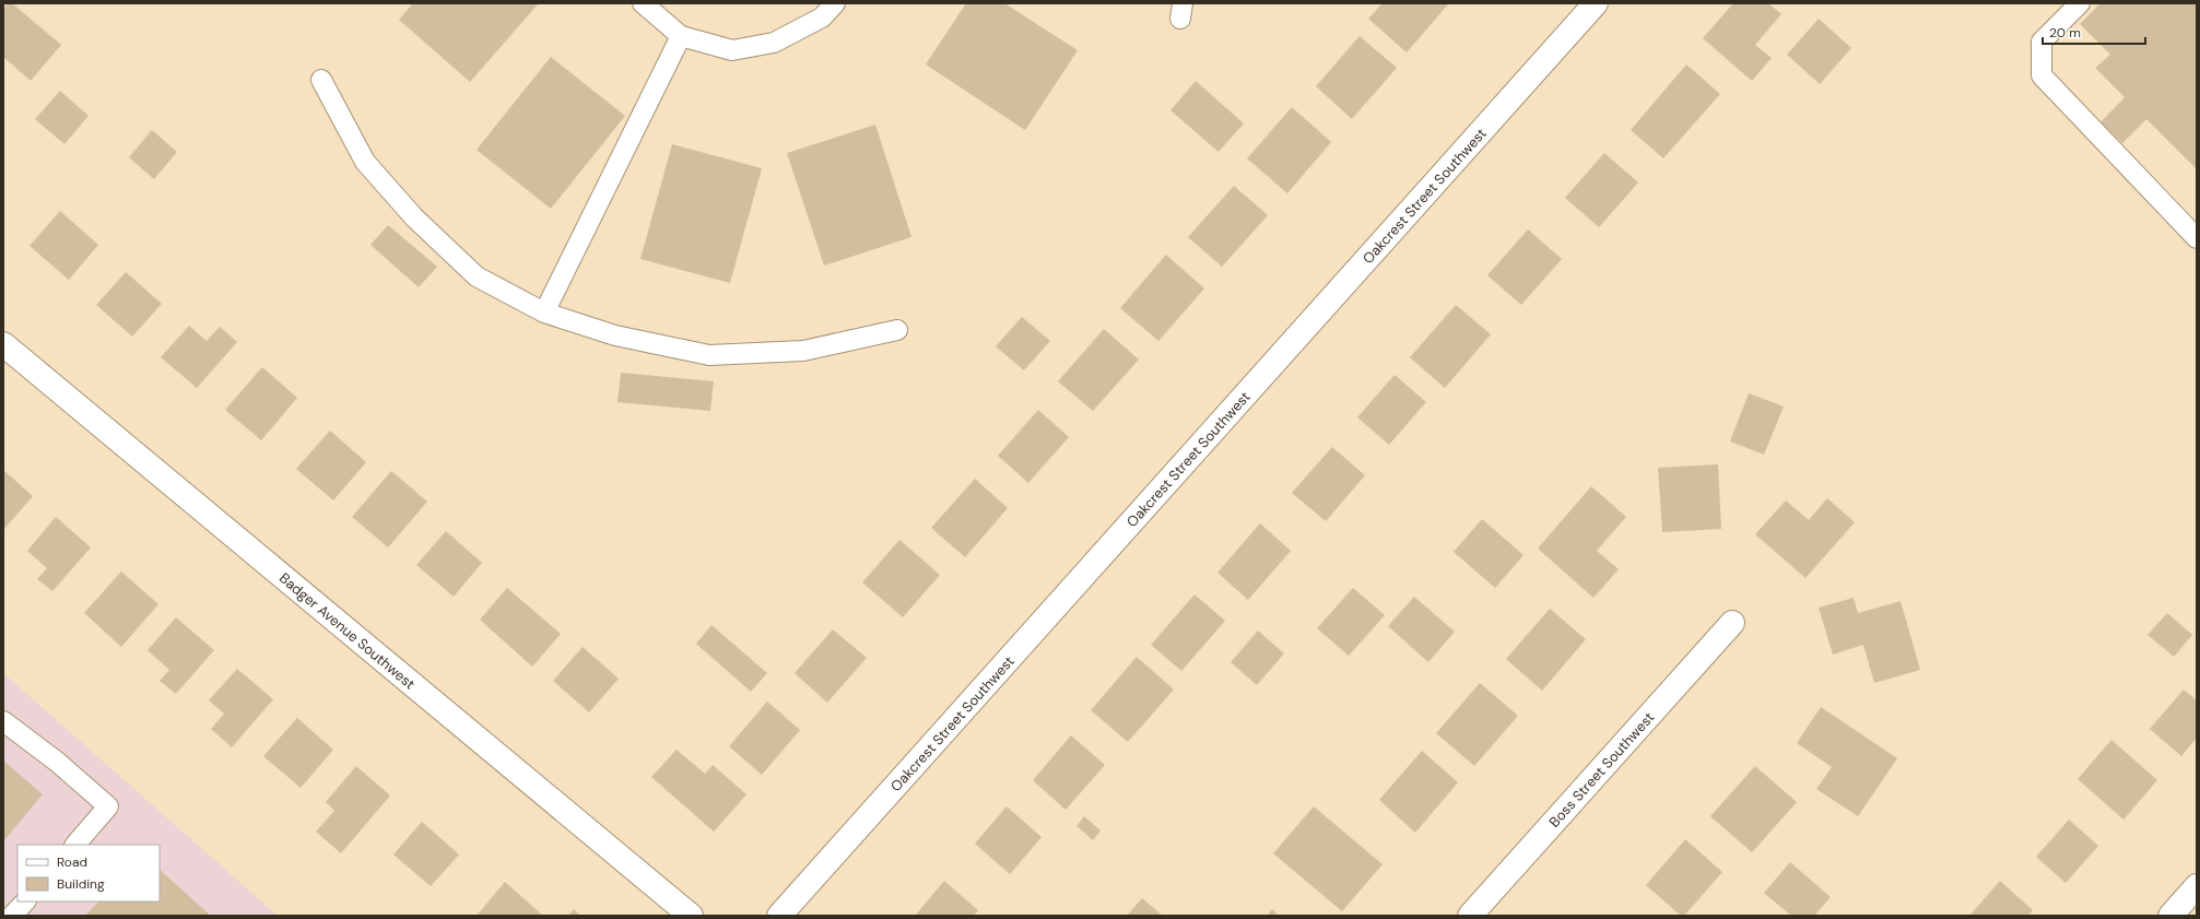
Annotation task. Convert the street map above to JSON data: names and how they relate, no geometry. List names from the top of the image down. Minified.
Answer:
{"streets":{"street":["Oakcrest Street Southwest","Badger Avenue Southwest","Boss Street Southwest"]},"legend":["Road","Building"],"scale_bar":"20 m"}
